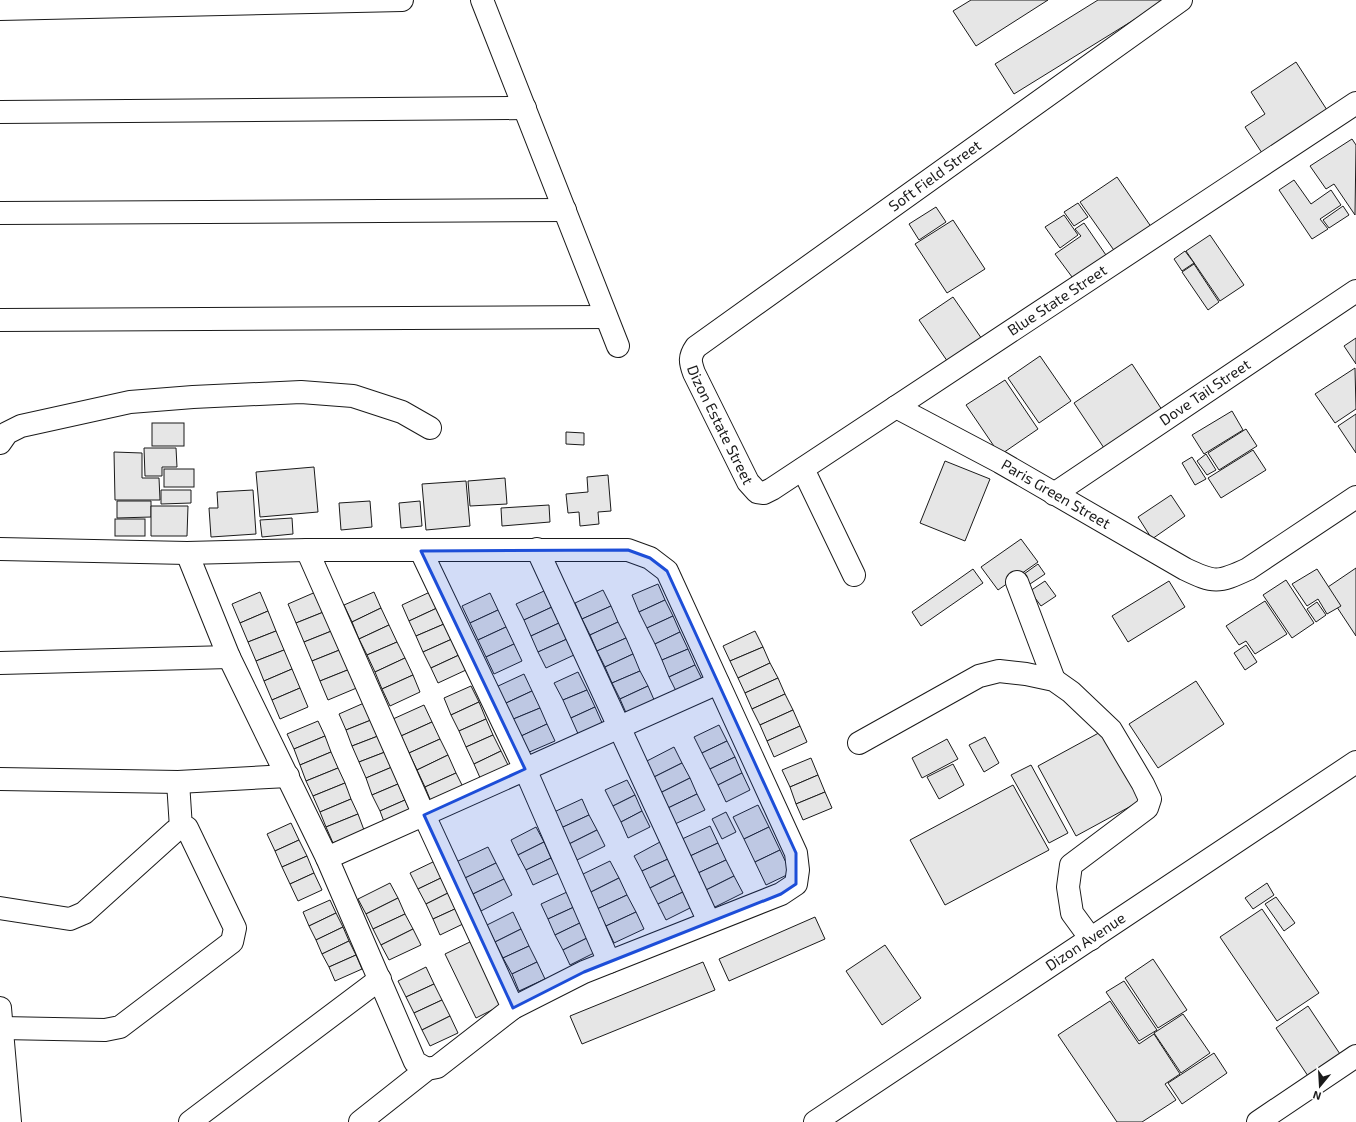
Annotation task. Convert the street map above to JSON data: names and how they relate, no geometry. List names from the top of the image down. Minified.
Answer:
{"streets":{"street":["Soft Field Street","Blue State Street","Dove Tail Street","Dizon Estate Street","Paris Green Street","Dizon Avenue"]},"crossings":[["Soft Field Street","Dizon Estate Street"],["Blue State Street","Dizon Estate Street"],["Blue State Street","Paris Green Street"],["Dove Tail Street","Paris Green Street"]],"north":"bottom"}
